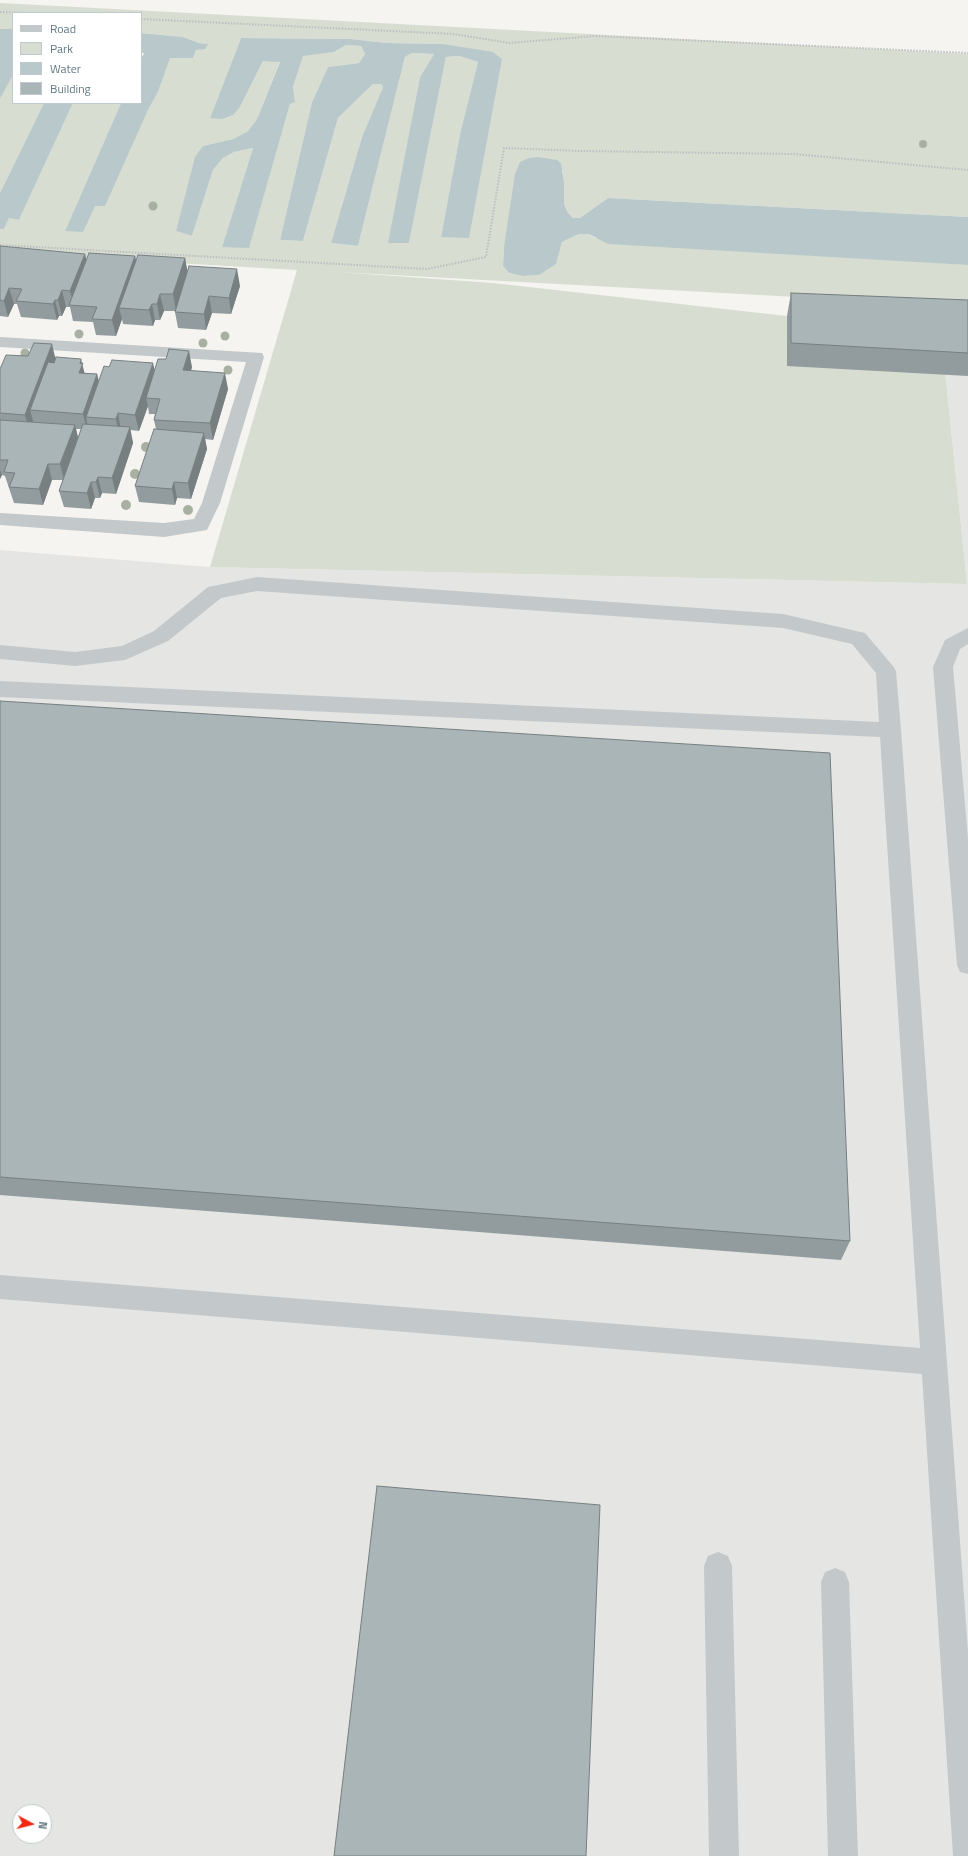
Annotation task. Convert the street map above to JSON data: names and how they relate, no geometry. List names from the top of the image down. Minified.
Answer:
{"legend":["Road","Park","Water","Building"],"north":"right"}
